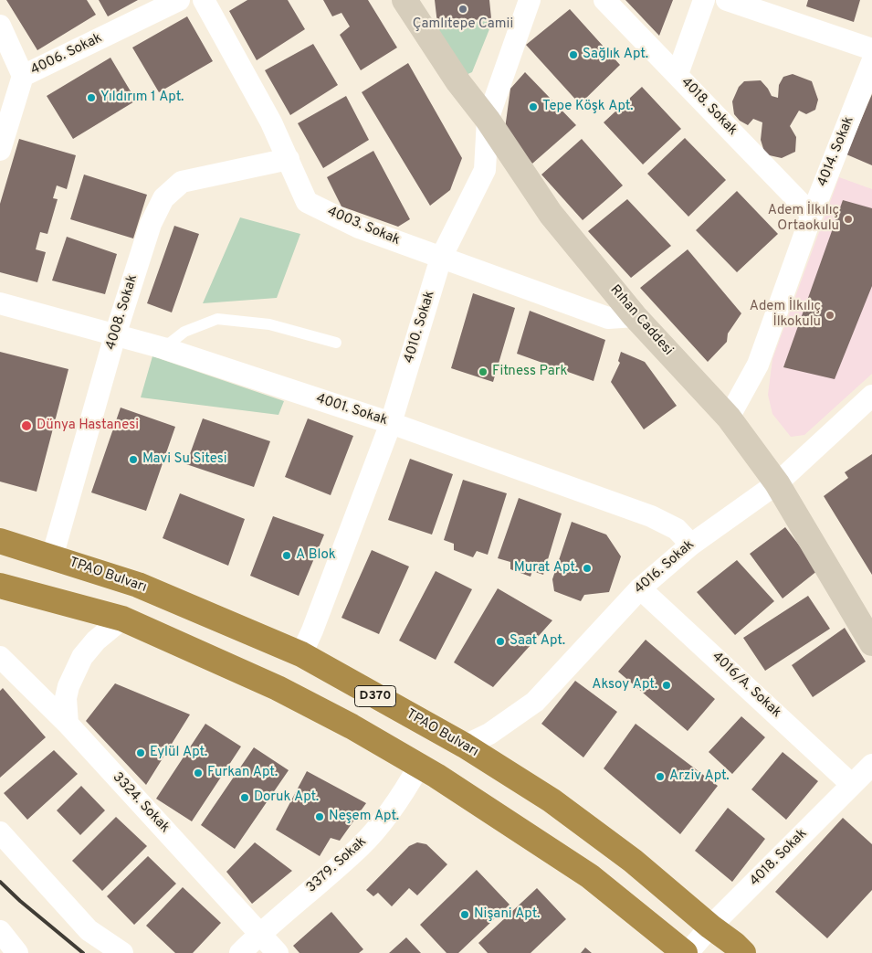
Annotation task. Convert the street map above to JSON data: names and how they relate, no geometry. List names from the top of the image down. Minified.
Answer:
{"streets":{"highway":["TPAO Bulvarı","D370"],"street":["4006. Sokak","4018. Sokak","4014. Sokak","4003. Sokak","4008. Sokak","Rıhan Caddesi","4010. Sokak","4001. Sokak","4016. Sokak","4016/A. Sokak","3324. Sokak","3379. Sokak"]},"crossings":[["4018. Sokak","4014. Sokak"],["4018. Sokak","TPAO Bulvarı"],["4018. Sokak","4016/A. Sokak"],["4018. Sokak","D370"],["4014. Sokak","Rıhan Caddesi"],["4003. Sokak","4008. Sokak"],["4003. Sokak","Rıhan Caddesi"],["4003. Sokak","4010. Sokak"],["4008. Sokak","4001. Sokak"],["4008. Sokak","TPAO Bulvarı"],["Rıhan Caddesi","4010. Sokak"],["Rıhan Caddesi","4016. Sokak"],["4010. Sokak","4001. Sokak"],["4010. Sokak","TPAO Bulvarı"],["4001. Sokak","4016. Sokak"],["4016. Sokak","TPAO Bulvarı"],["4016. Sokak","4016/A. Sokak"],["D370","3379. Sokak"],["3324. Sokak","3379. Sokak"]],"places":["Çamlıtepe Camii","Sağlık Apt.","Yıldırım 1 Apt.","Tepe Köşk Apt.","Adem İlkılıç Ortaokulu","Adem İlkılıç İlkokulu","Fitness Park","Dünya Hastanesi","Mavi Su Sitesi","A Blok","Murat Apt.","Saat Apt.","Aksoy Apt.","Eylül Apt.","Furkan Apt.","Arziv Apt.","Doruk Apt.","Neşem Apt.","Nişani Apt."]}
